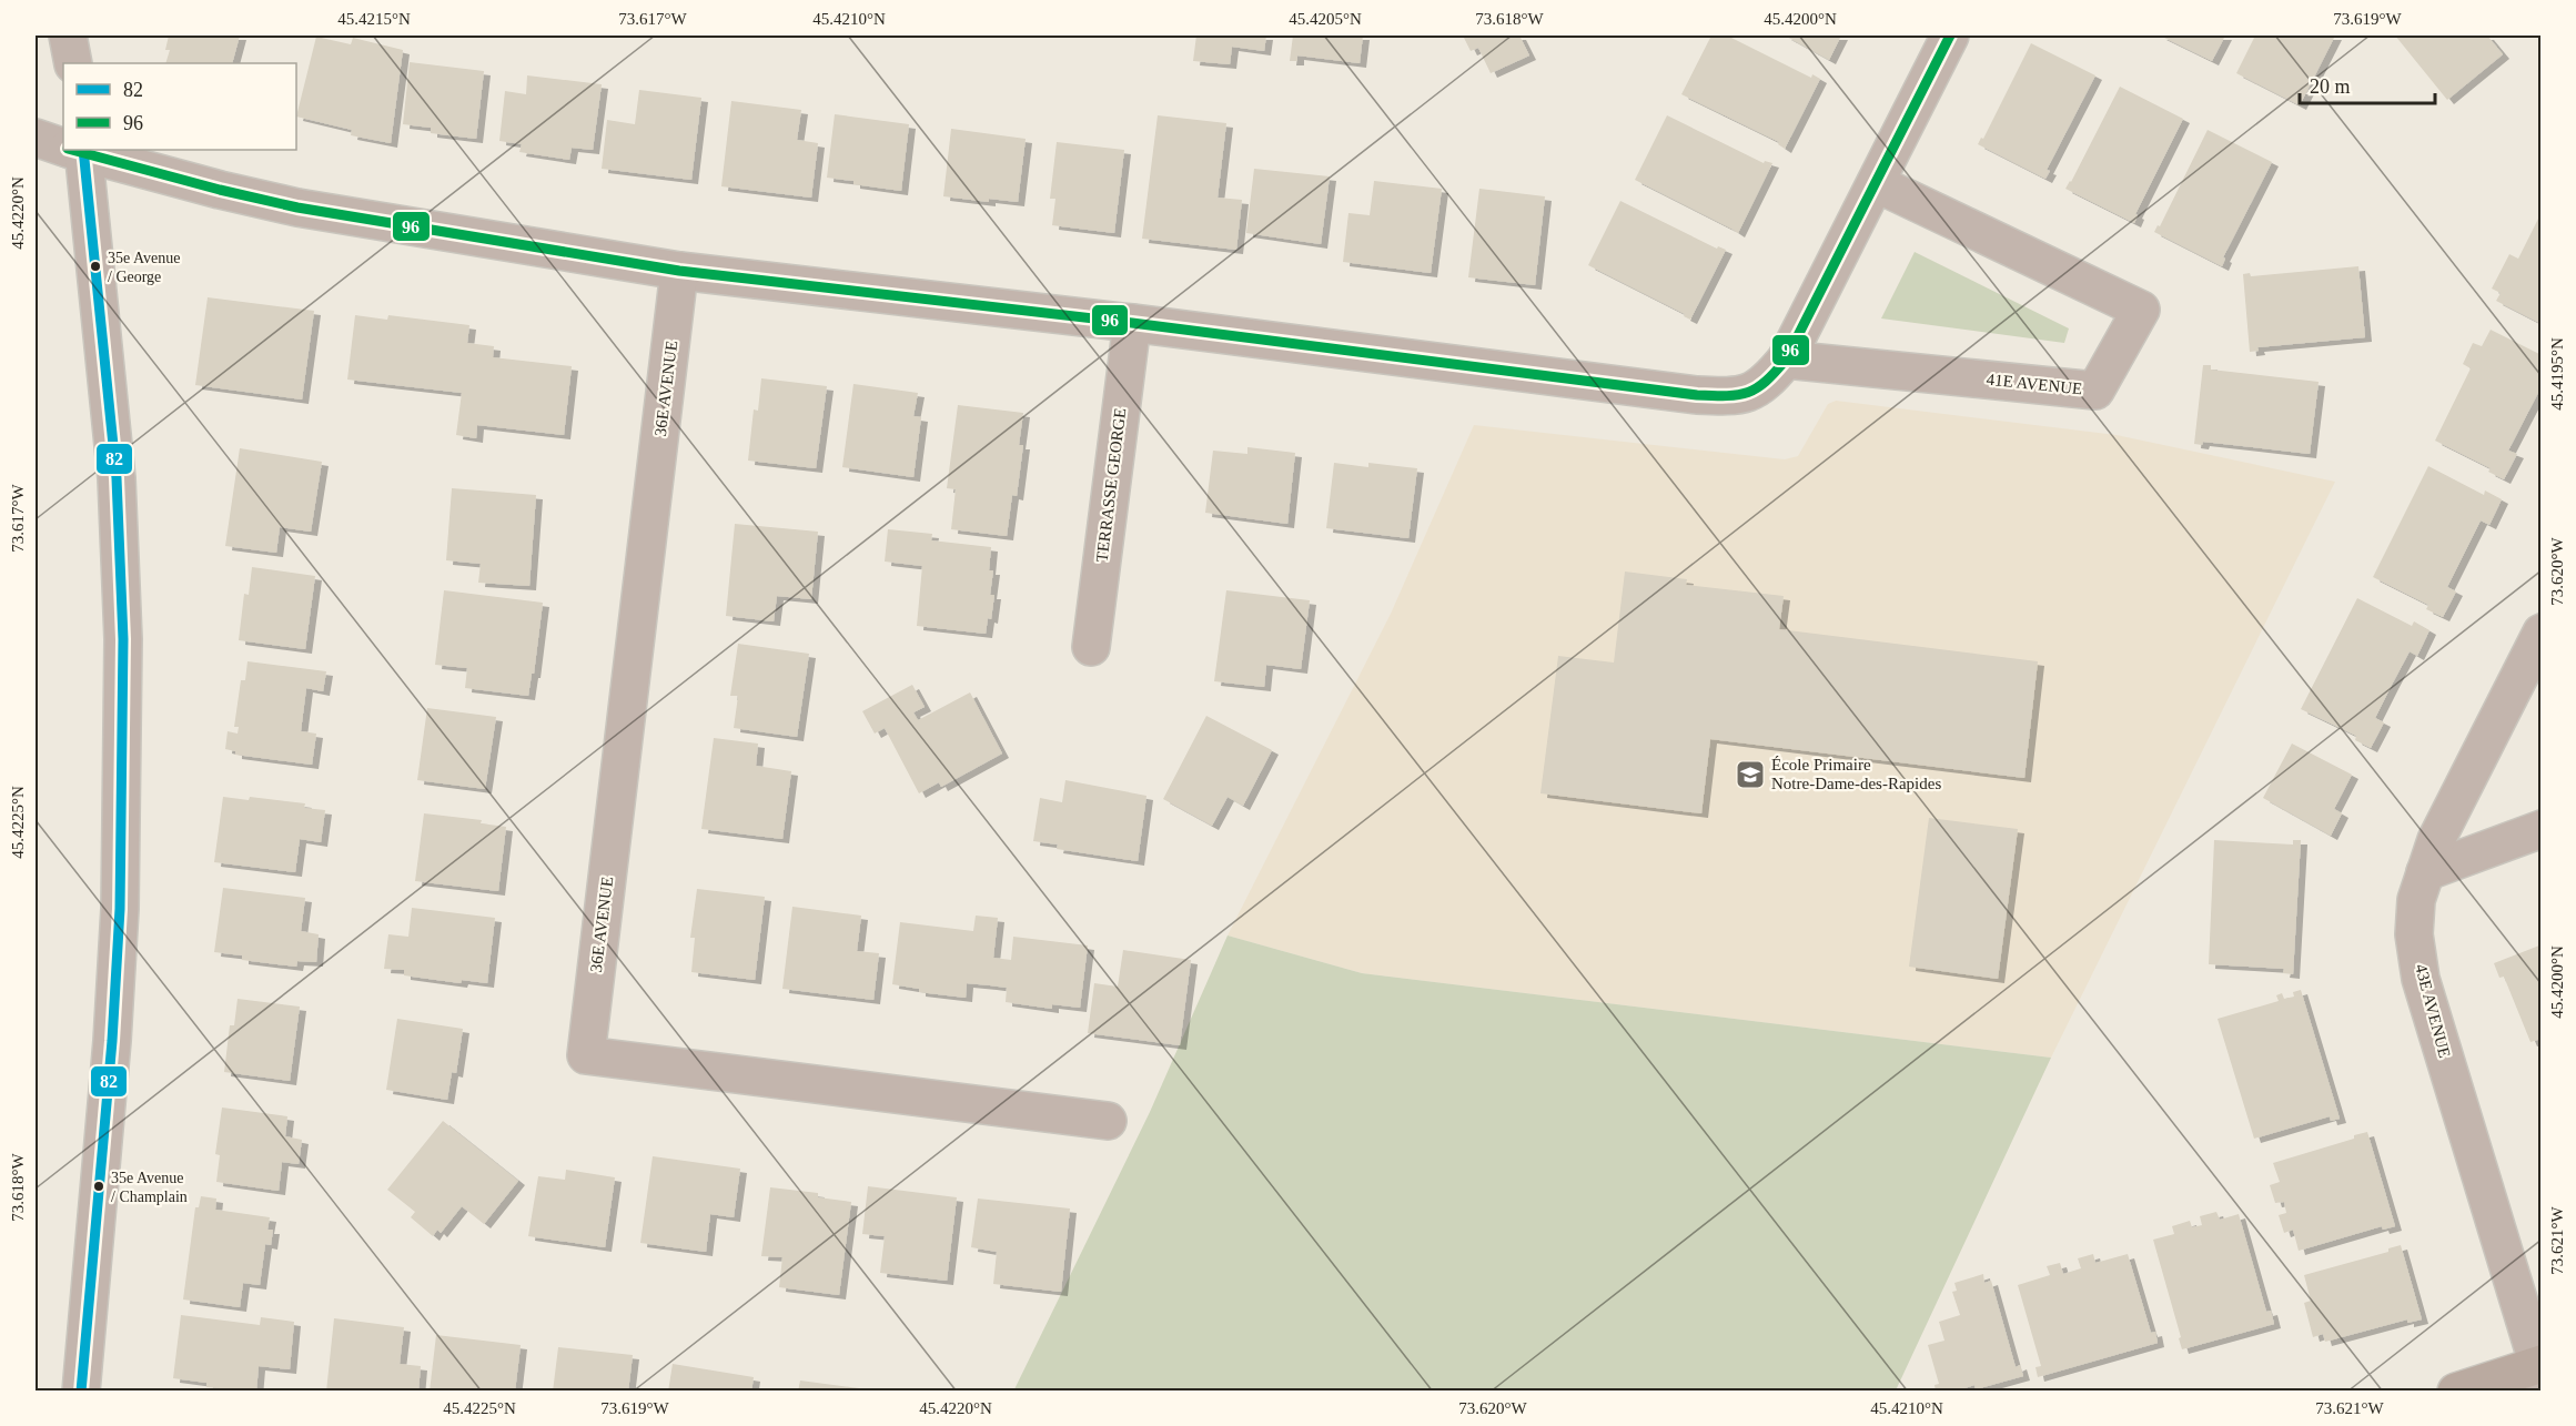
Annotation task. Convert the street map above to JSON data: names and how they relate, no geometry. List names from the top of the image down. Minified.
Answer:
{"streets":{"street":["41E AVENUE","36E AVENUE","TERRASSE GEORGE","43E AVENUE"]},"places":{"other":["35e Avenue / George","35e Avenue / Champlain"],"school or university":["École Primaire Notre-Dame-des-Rapides"]},"lines":["transit line 96","transit line 82"],"legend":["82","96"],"scale_bar":"20 m","coordinates":["45.4215°N","73.617°W","45.4210°N","45.4205°N","73.618°W","45.4200°N","73.619°W","45.4220°N","45.4195°N","73.620°W","45.4225°N","73.621°W"]}
